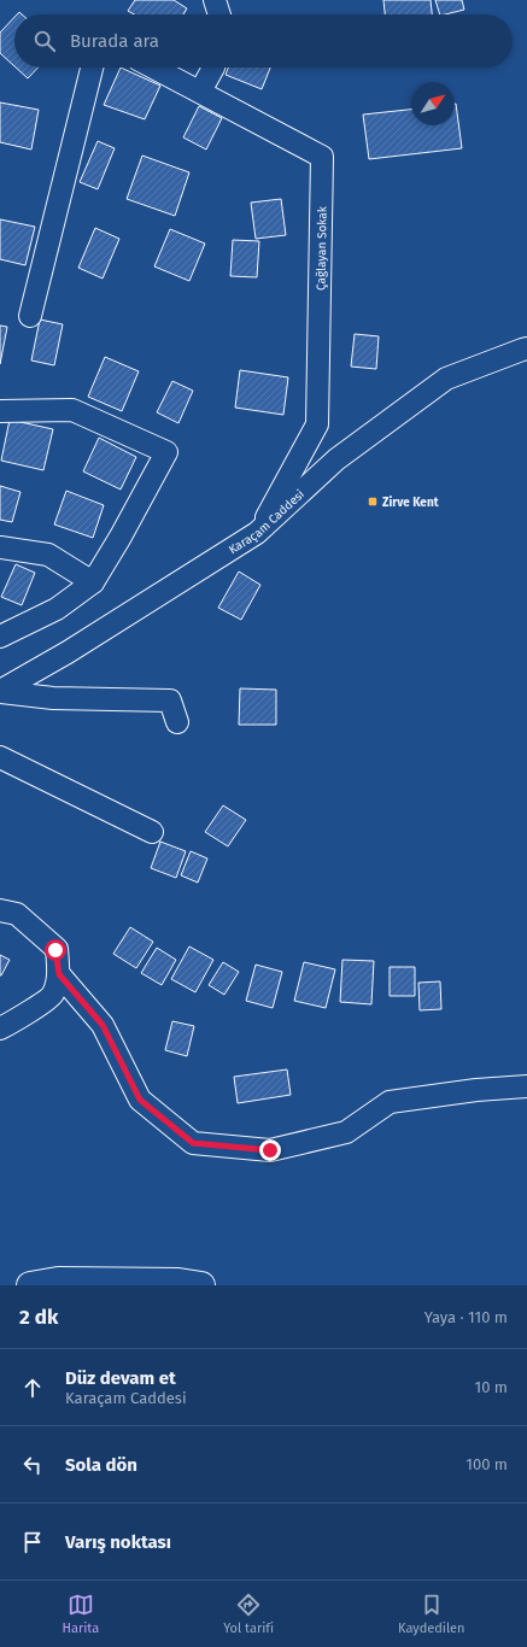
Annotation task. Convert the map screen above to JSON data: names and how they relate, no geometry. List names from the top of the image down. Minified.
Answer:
{"streets":{"street":["Çağlayan Sokak","Karaçam Caddesi"]},"crossings":[["Çağlayan Sokak","Karaçam Caddesi"]],"places":{"transit":["Zirve Kent"]},"north":"top right","page":{"search":"Burada ara","heading":["2 dk","Yaya · 110 m"],"list":[["Düz devam et","Karaçam Caddesi","10 m"],["Sola dön","100 m"],"Varış noktası"],"nav":["Harita","Yol tarifi","Kaydedilen"]}}
